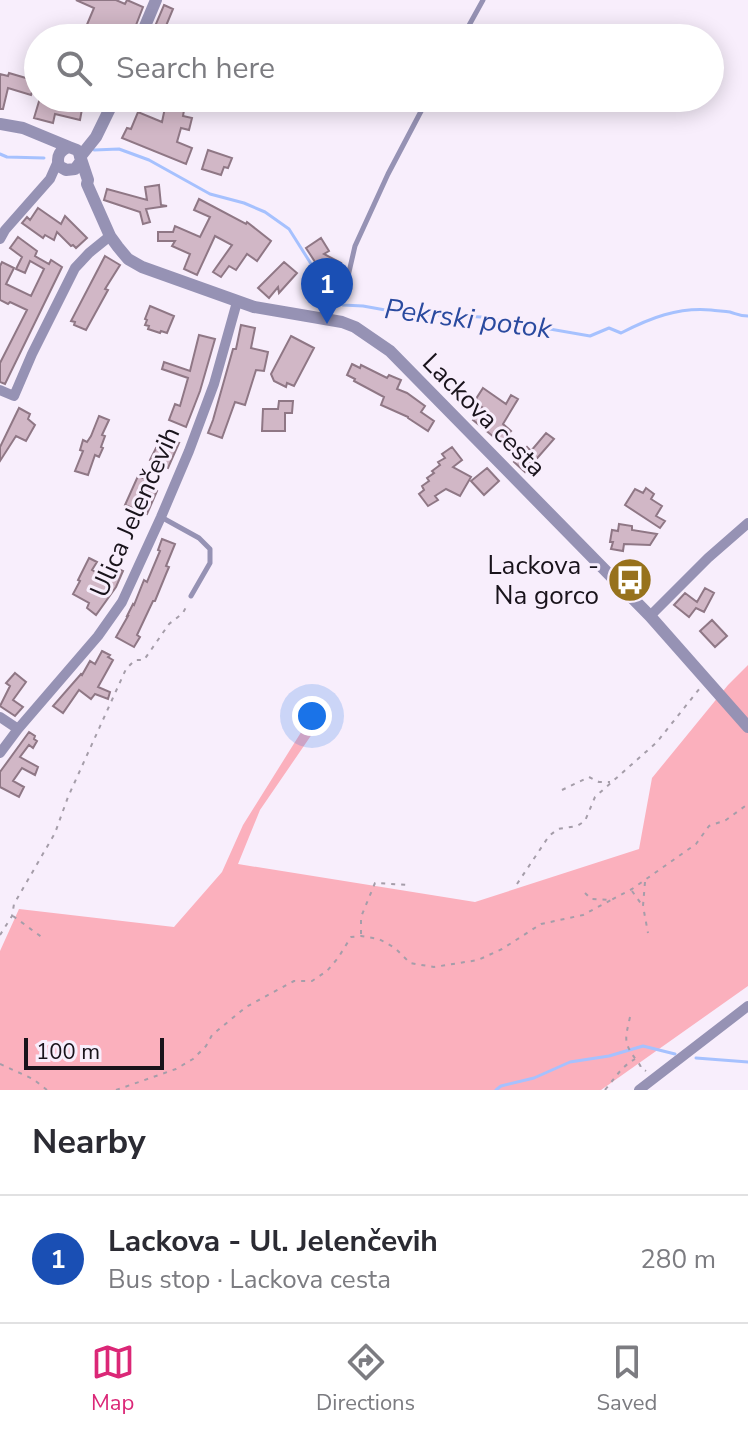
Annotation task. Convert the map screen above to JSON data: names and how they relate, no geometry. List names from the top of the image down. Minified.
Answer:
{"streets":{"street":["Lackova cesta","Ulica Jelenčevih"]},"crossings":[["Lackova cesta","Ulica Jelenčevih"]],"water":["Pekrski potok"],"places":{"bus stop":["Lackova - Na gorco"]},"scale_bar":"100 m","page":{"search":"Search here","pins":"1","scale":"100 m","heading":"Nearby","list":[{"mark":"1","name":"Lackova - Ul. Jelenčevih","note":"Bus stop · Lackova cesta","value":"280 m"}],"nav":["Map","Directions","Saved"]}}
